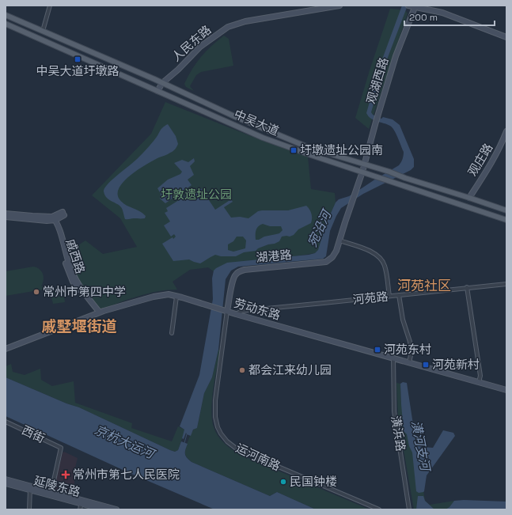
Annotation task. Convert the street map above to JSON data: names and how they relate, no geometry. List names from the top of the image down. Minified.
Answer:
{"streets":{"main road":["中吴大道"],"street":["人民东路","观湖西路","观庄路","戚西路","湖港路","河苑路","劳动东路","潢浜路","西街","运河南路","延陵东路"]},"crossings":[["人民东路","中吴大道"],["观湖西路","中吴大道"],["中吴大道","观庄路"],["中吴大道","湖港路"],["戚西路","劳动东路"],["湖港路","劳动东路"],["湖港路","运河南路"],["河苑路","劳动东路"],["劳动东路","潢浜路"],["劳动东路","运河南路"],["西街","延陵东路"]],"districts":["河苑社区","戚墅堰街道"],"water":["宛沿河","京杭大运河","潢河支河"],"parks":["圩敦遗址公园"],"places":{"transit":["中吴大道圩墩路","圩墩遗址公园南","河苑东村","河苑新村"],"other":["常州市第四中学","都会江来幼儿园","民国钟楼"],"health":["常州市第七人民医院"]},"scale_bar":"200 m"}
